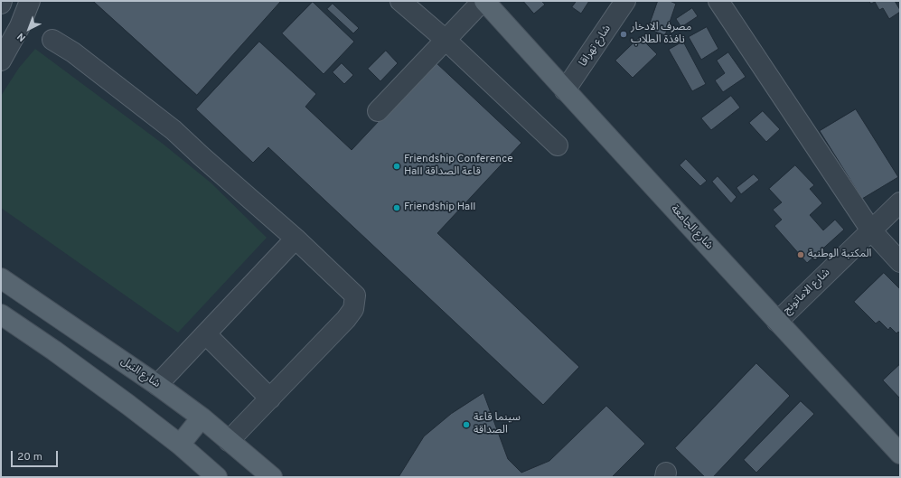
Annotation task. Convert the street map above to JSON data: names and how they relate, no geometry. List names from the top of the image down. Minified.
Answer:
{"streets":{"main road":["شارع الجامعة","شارع النيل"],"street":["شارع تهراقا","شارع الاماتونج"]},"crossings":[["شارع تهراقا","شارع الجامعة"],["شارع الجامعة","شارع الاماتونج"]],"places":["مصرف الادخار نافذة الطلاب","Friendship Conference Hall قاعة الصداقة","Friendship Hall","المكتبة الوطنية","سينما قاعة الصداقة"],"scale_bar":"20 m","north":"bottom left"}
